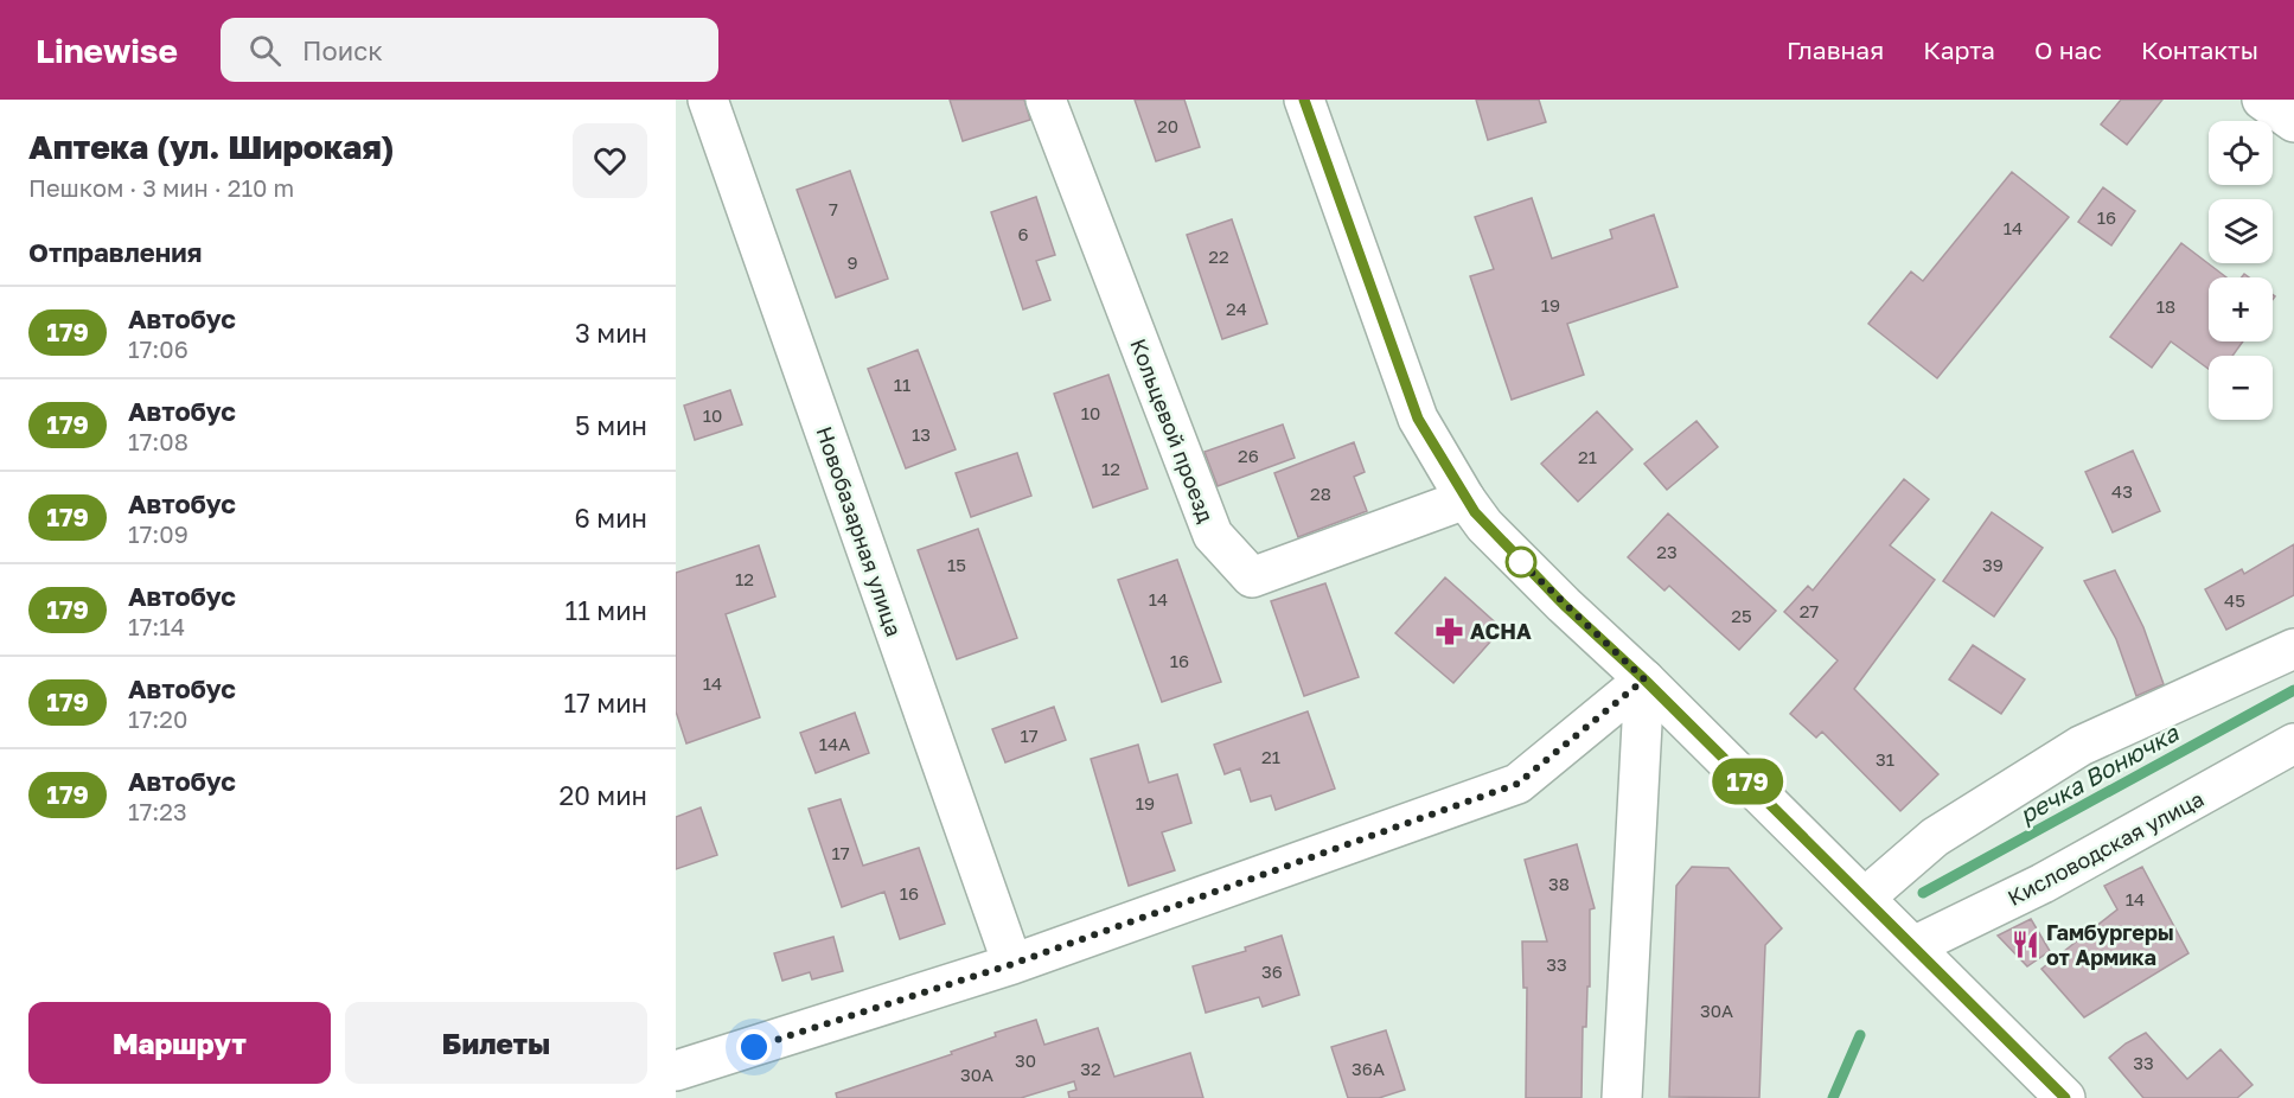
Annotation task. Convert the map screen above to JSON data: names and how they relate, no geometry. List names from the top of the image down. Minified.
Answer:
{"streets":{"street":["Кольцевой проезд","Новобазарная улица","Кисловодская улица"]},"water":["речка Вонючка"],"places":{"pharmacy":["АСНА"],"restaurant":["Гамбургеры от Армика"]},"lines":["bus line 179"],"house_numbers":["20","7","16","14","6","22","9","19","18","24","11","10","10","13","26","21","12","43","28","23","15","39","12","14","45","27","25","16","14","17","14А","21","31","19","17","38","16","14","33","36","30А","30","33","32","36А","30А"],"page":{"header":"Linewise","search":"Поиск","nav":["Главная","Карта","О нас","Контакты"],"heading":[["Аптека (ул. Широкая)","Пешком · 3 мин · 210 m"],"Отправления"],"on_map":"179","map_buttons":["+","−"],"list":[{"mark":"179","name":"Автобус","note":"17:06","value":"3 мин"},{"mark":"179","name":"Автобус","note":"17:08","value":"5 мин"},{"mark":"179","name":"Автобус","note":"17:09","value":"6 мин"},{"mark":"179","name":"Автобус","note":"17:14","value":"11 мин"},{"mark":"179","name":"Автобус","note":"17:20","value":"17 мин"},{"mark":"179","name":"Автобус","note":"17:23","value":"20 мин"}],"buttons":["Маршрут","Билеты"]}}
